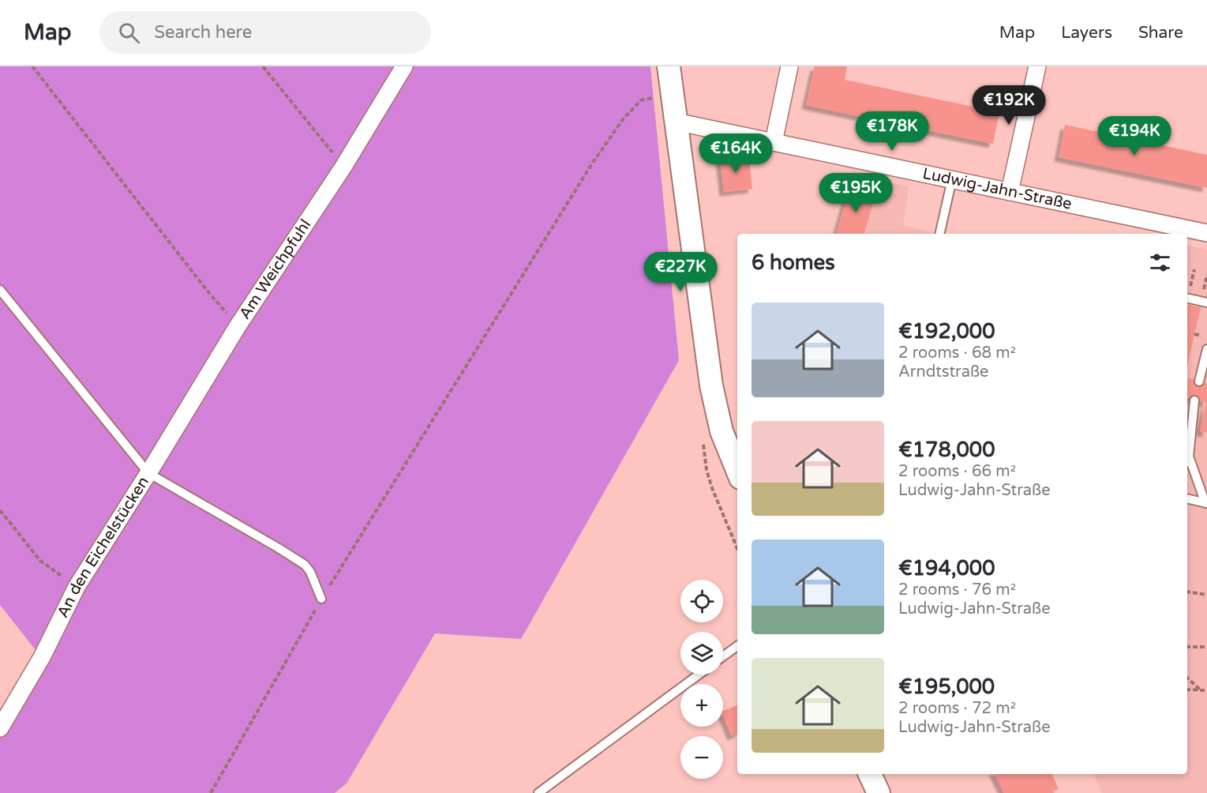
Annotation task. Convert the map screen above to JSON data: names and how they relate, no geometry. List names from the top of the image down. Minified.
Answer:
{"streets":{"street":["Ludwig-Jahn-Straße","Am Weichpfuhl","An den Eichelstücken"]},"crossings":[["Am Weichpfuhl","An den Eichelstücken"]],"page":{"header":"Map","search":"Search here","nav":["Map","Layers","Share"],"price":["€192K","€178K","€194K","€164K","€195K","€227K"],"heading":"6 homes","list":[{"name":"€192,000","note":"2 rooms · 68 m² · Arndtstraße"},{"name":"€178,000","note":"2 rooms · 66 m² · Ludwig-Jahn-Straße"},{"name":"€194,000","note":"2 rooms · 76 m² · Ludwig-Jahn-Straße"},{"name":"€195,000","note":"2 rooms · 72 m² · Ludwig-Jahn-Straße"}],"map_buttons":["+","−"]}}
